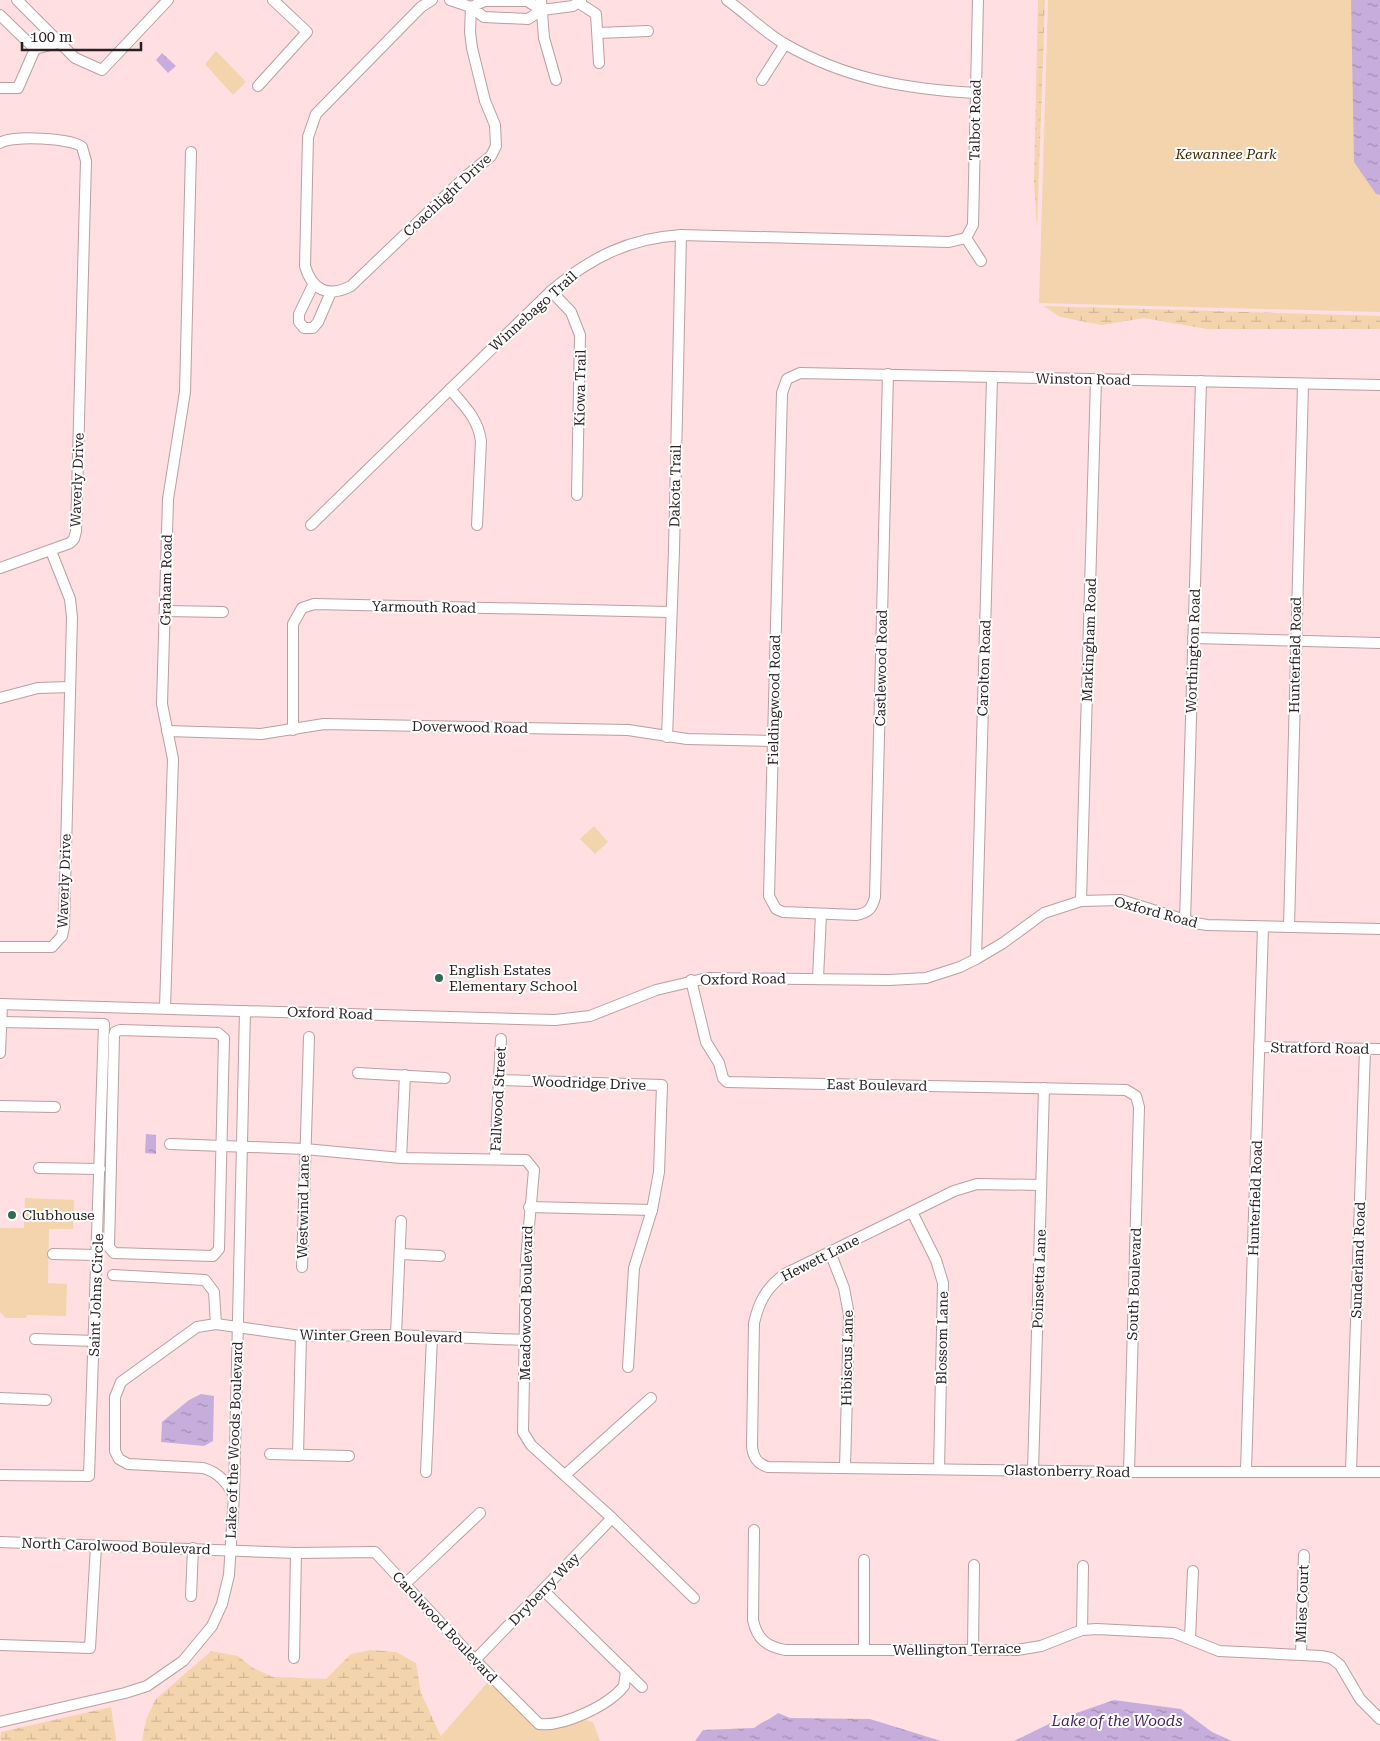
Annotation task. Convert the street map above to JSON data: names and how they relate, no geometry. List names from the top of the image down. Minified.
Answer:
{"streets":{"street":["Talbot Road","Coachlight Drive","Winnebago Trail","Winston Road","Kiowa Trail","Waverly Drive","Dakota Trail","Graham Road","Yarmouth Road","Markingham Road","Worthington Road","Hunterfield Road","Castlewood Road","Carolton Road","Fieldingwood Road","Doverwood Road","Oxford Road","Stratford Road","Woodridge Drive","East Boulevard","Fallwood Street","Westwind Lane","Hewett Lane","Sunderland Road","Poinsetta Lane","South Boulevard","Saint Johns Circle","Meadowood Boulevard","Winter Green Boulevard","Blossom Lane","Hibiscus Lane","Lake of the Woods Boulevard","Glastonberry Road","North Carolwood Boulevard","Dryberry Way","Miles Court","Carolwood Boulevard","Wellington Terrace"]},"crossings":[["Talbot Road","Winnebago Trail"],["Winnebago Trail","Kiowa Trail"],["Winnebago Trail","Dakota Trail"],["Winston Road","Markingham Road"],["Winston Road","Worthington Road"],["Winston Road","Hunterfield Road"],["Winston Road","Castlewood Road"],["Winston Road","Carolton Road"],["Winston Road","Fieldingwood Road"],["Dakota Trail","Yarmouth Road"],["Dakota Trail","Doverwood Road"],["Graham Road","Doverwood Road"],["Graham Road","Oxford Road"],["Yarmouth Road","Doverwood Road"],["Markingham Road","Oxford Road"],["Worthington Road","Oxford Road"],["Hunterfield Road","Oxford Road"],["Hunterfield Road","Stratford Road"],["Hunterfield Road","Glastonberry Road"],["Castlewood Road","Fieldingwood Road"],["Carolton Road","Oxford Road"],["Fieldingwood Road","Doverwood Road"],["Oxford Road","East Boulevard"],["Oxford Road","Saint Johns Circle"],["Oxford Road","Lake of the Woods Boulevard"],["Stratford Road","Sunderland Road"],["Woodridge Drive","Fallwood Street"],["East Boulevard","Poinsetta Lane"],["East Boulevard","South Boulevard"],["Fallwood Street","Meadowood Boulevard"],["Westwind Lane","Meadowood Boulevard"],["Westwind Lane","Lake of the Woods Boulevard"],["Hewett Lane","Poinsetta Lane"],["Hewett Lane","Blossom Lane"],["Hewett Lane","Hibiscus Lane"],["Hewett Lane","Glastonberry Road"],["Sunderland Road","Glastonberry Road"],["Poinsetta Lane","Glastonberry Road"],["South Boulevard","Glastonberry Road"],["Meadowood Boulevard","Winter Green Boulevard"],["Meadowood Boulevard","Dryberry Way"],["Winter Green Boulevard","Lake of the Woods Boulevard"],["Blossom Lane","Glastonberry Road"],["Hibiscus Lane","Glastonberry Road"],["Lake of the Woods Boulevard","North Carolwood Boulevard"],["Lake of the Woods Boulevard","Carolwood Boulevard"],["North Carolwood Boulevard","Carolwood Boulevard"],["Dryberry Way","Carolwood Boulevard"],["Miles Court","Wellington Terrace"]],"water":["Lake of the Woods"],"parks":["Kewannee Park"],"places":["English Estates Elementary School","Clubhouse"],"scale_bar":"100 m"}
